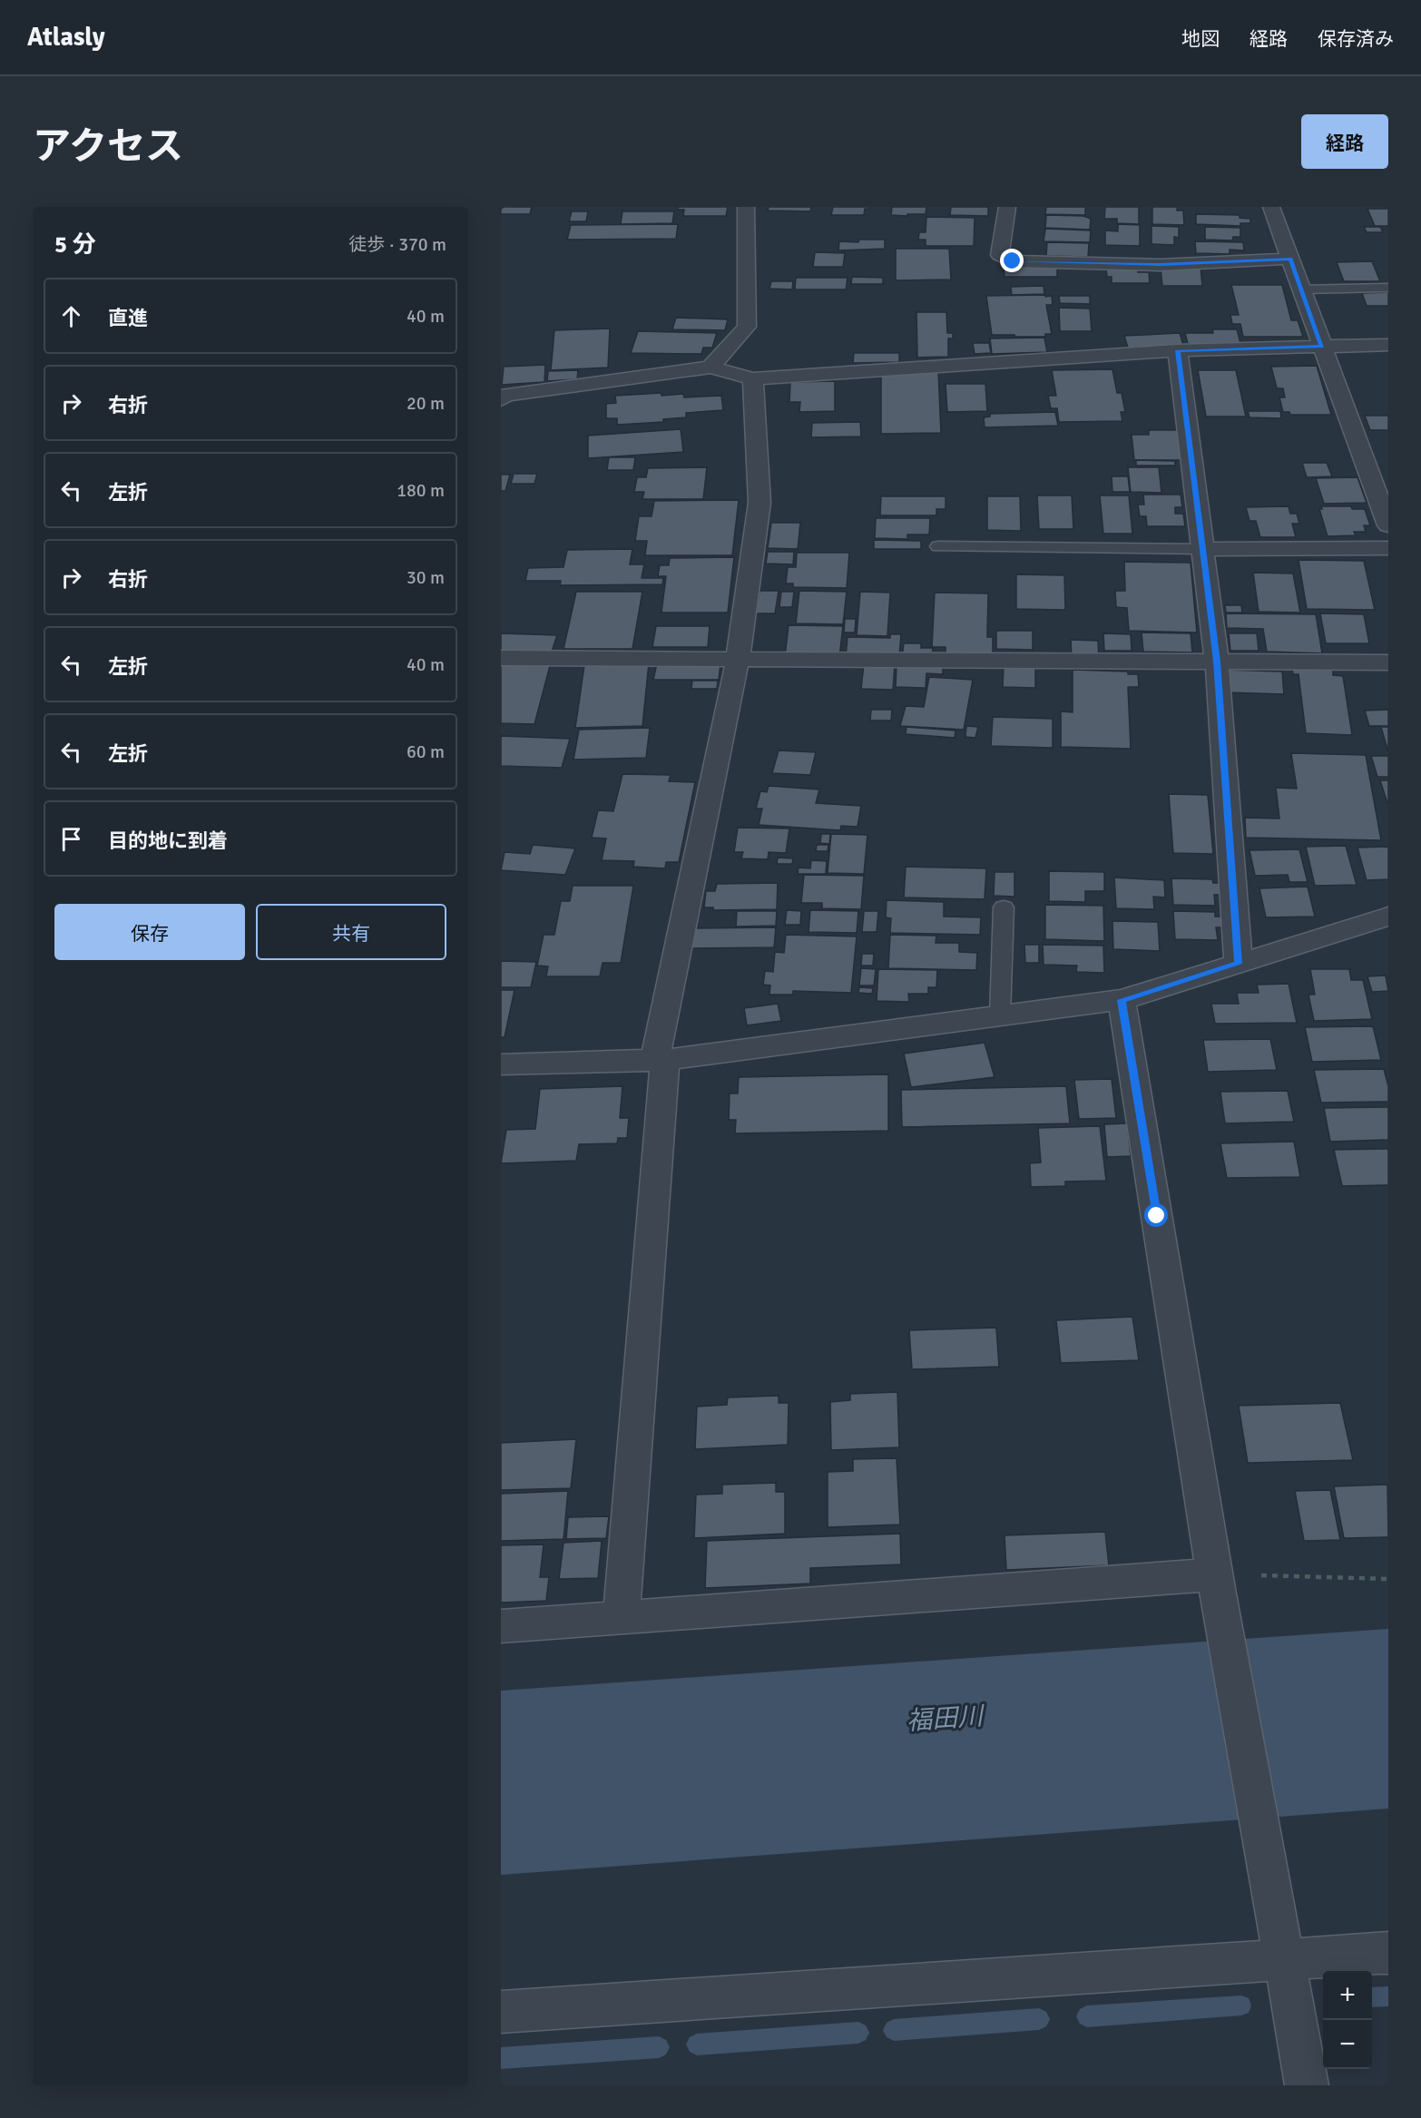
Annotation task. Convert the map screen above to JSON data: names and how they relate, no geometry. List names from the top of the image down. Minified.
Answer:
{"water":["福田川"],"page":{"header":"Atlasly","nav":["地図","経路","保存済み"],"title":"アクセス","buttons":["経路",["保存","共有"]],"heading":["5 分","徒歩 · 370 m"],"list":[["直進","40 m"],["右折","20 m"],["左折","180 m"],["右折","30 m"],["左折","40 m"],["左折","60 m"],"目的地に到着"],"map_buttons":["+","−"]}}
